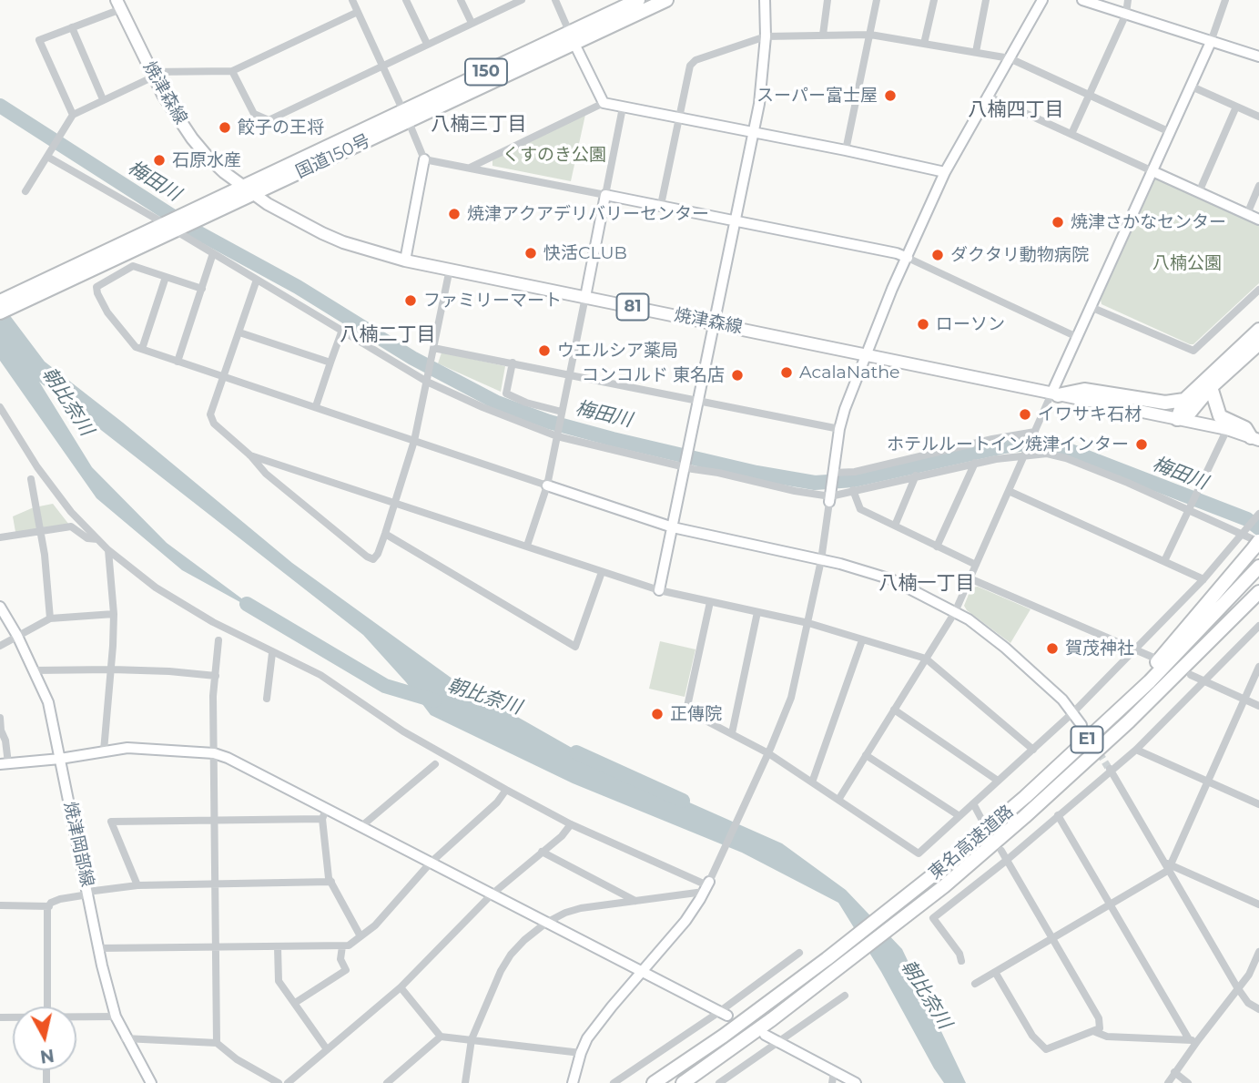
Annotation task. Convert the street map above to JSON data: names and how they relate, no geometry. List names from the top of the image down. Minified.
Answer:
{"streets":{"highway":["150","国道150号","E1","東名高速道路"],"main road":["焼津森線","81"],"street":["焼津岡部線"]},"crossings":[["焼津森線","国道150号"]],"districts":["八楠四丁目","八楠三丁目","八楠二丁目","八楠一丁目"],"water":["梅田川","朝比奈川"],"parks":["くすのき公園","八楠公園"],"places":["スーパー富士屋","餃子の王将","石原水産","焼津アクアデリバリーセンター","焼津さかなセンター","快活CLUB","ダクタリ動物病院","ファミリーマート","ローソン","ウエルシア薬局","AcalaNathe","コンコルド 東名店","イワサキ石材","ホテルルートイン焼津インター","賀茂神社","正傳院"],"north":"bottom"}
